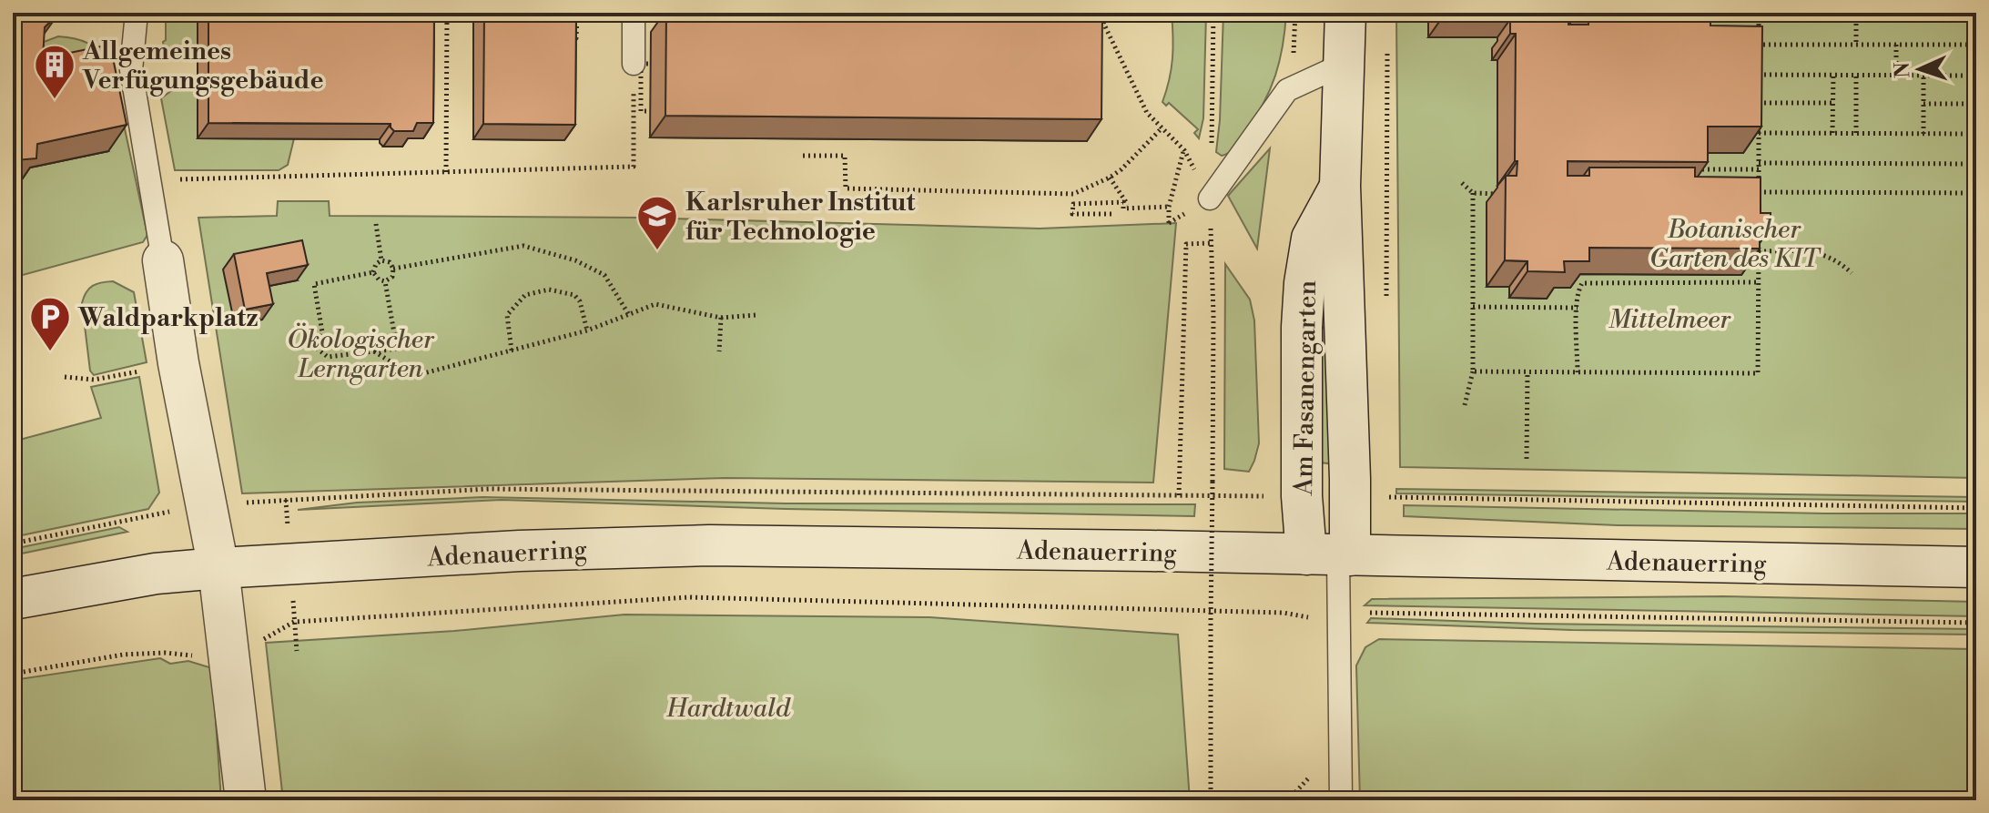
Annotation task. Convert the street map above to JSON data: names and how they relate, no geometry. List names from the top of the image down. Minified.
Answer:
{"streets":{"main road":["Am Fasanengarten","Adenauerring"]},"crossings":[["Am Fasanengarten","Adenauerring"]],"parks":["Botanischer Garten des KIT","Mittelmeer","Ökologischer Lerngarten","Hardtwald"],"places":{"building":["Allgemeines Verfügungsgebäude"],"school or university":["Karlsruher Institut für Technologie"],"parking":["Waldparkplatz"]},"north":"left"}
